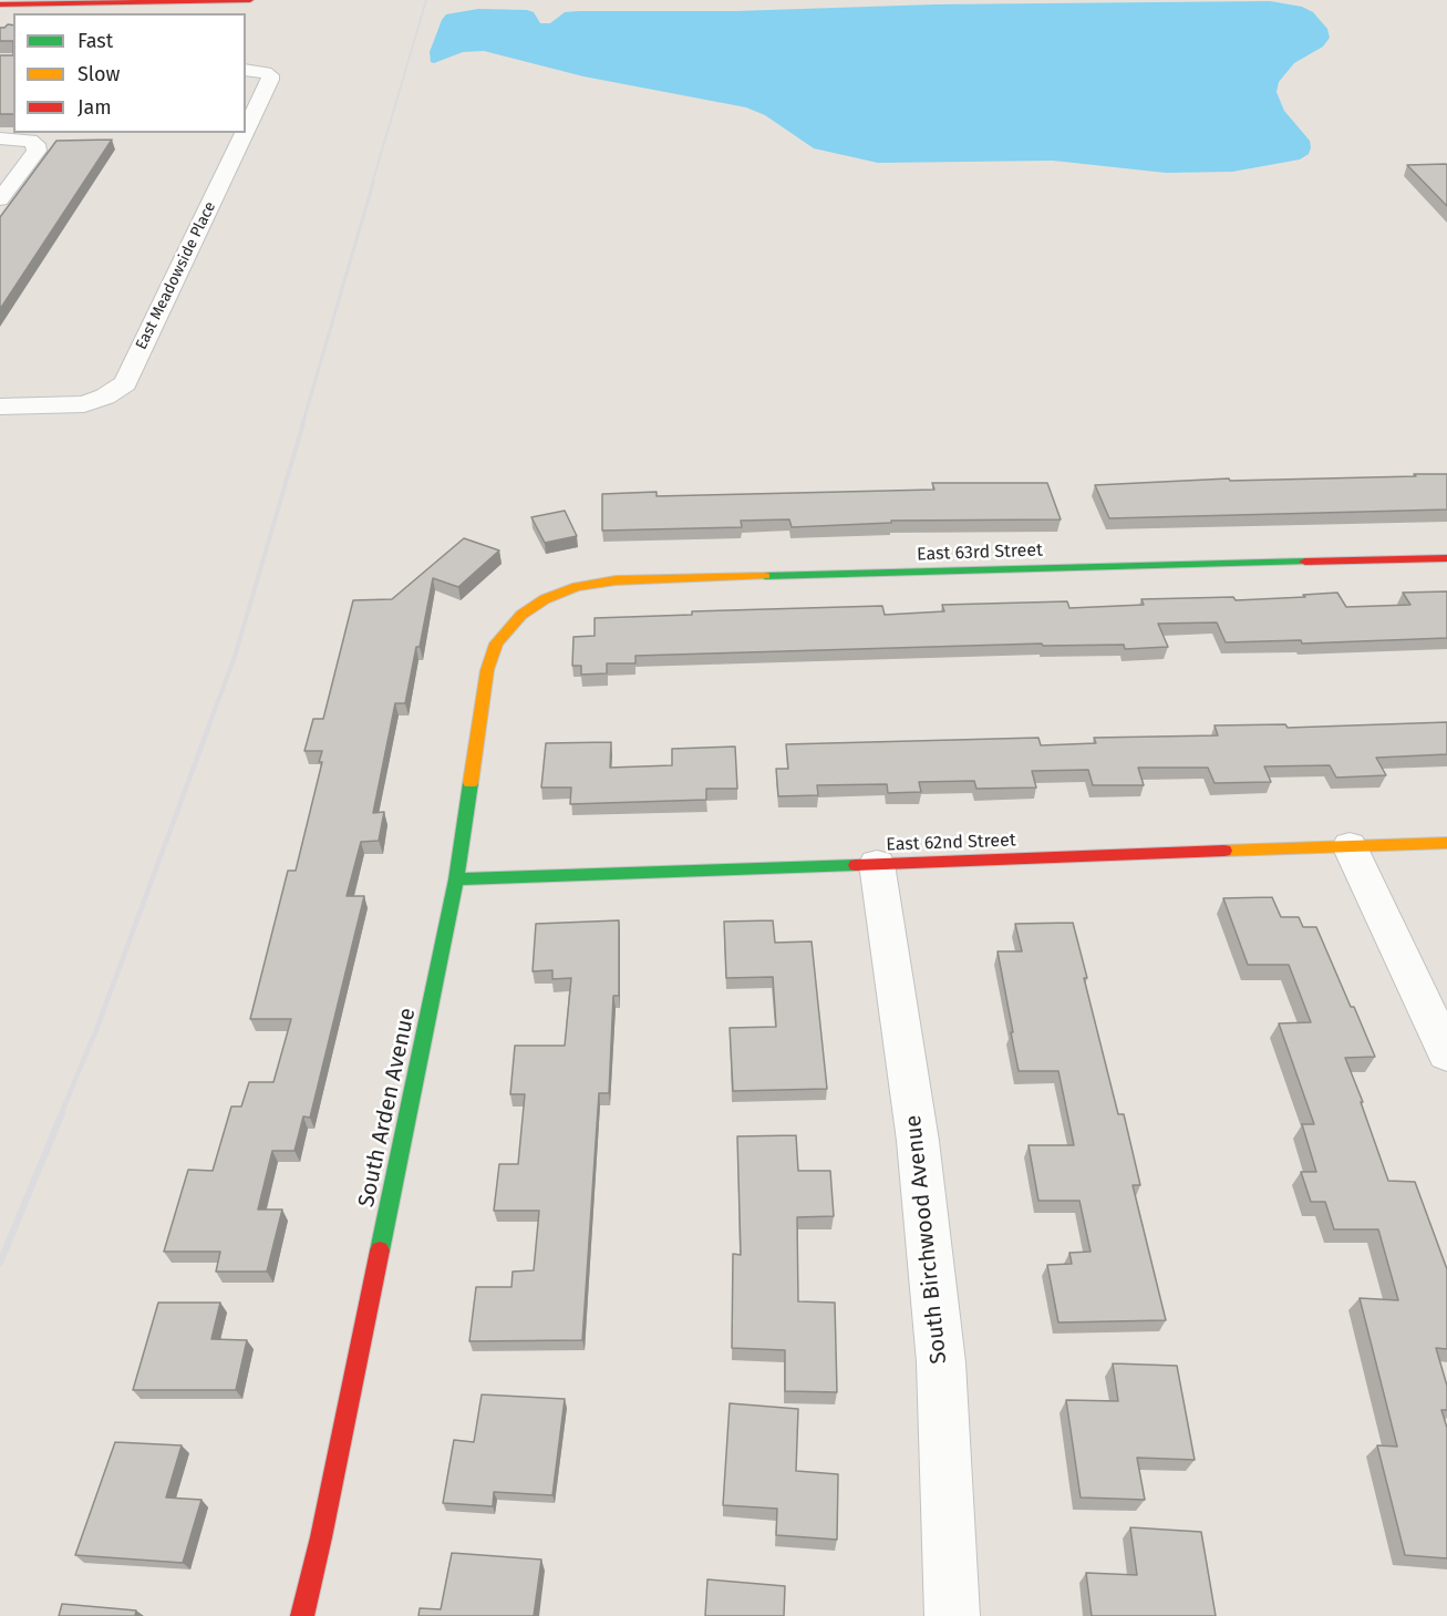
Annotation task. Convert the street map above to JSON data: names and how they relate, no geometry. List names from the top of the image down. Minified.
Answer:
{"streets":{"street":["East Meadowside Place","East 63rd Street","East 62nd Street","South Arden Avenue","South Birchwood Avenue"]},"crossings":[["East 63rd Street","South Arden Avenue"],["East 62nd Street","South Arden Avenue"],["East 62nd Street","South Birchwood Avenue"]],"legend":["Fast","Slow","Jam"]}
